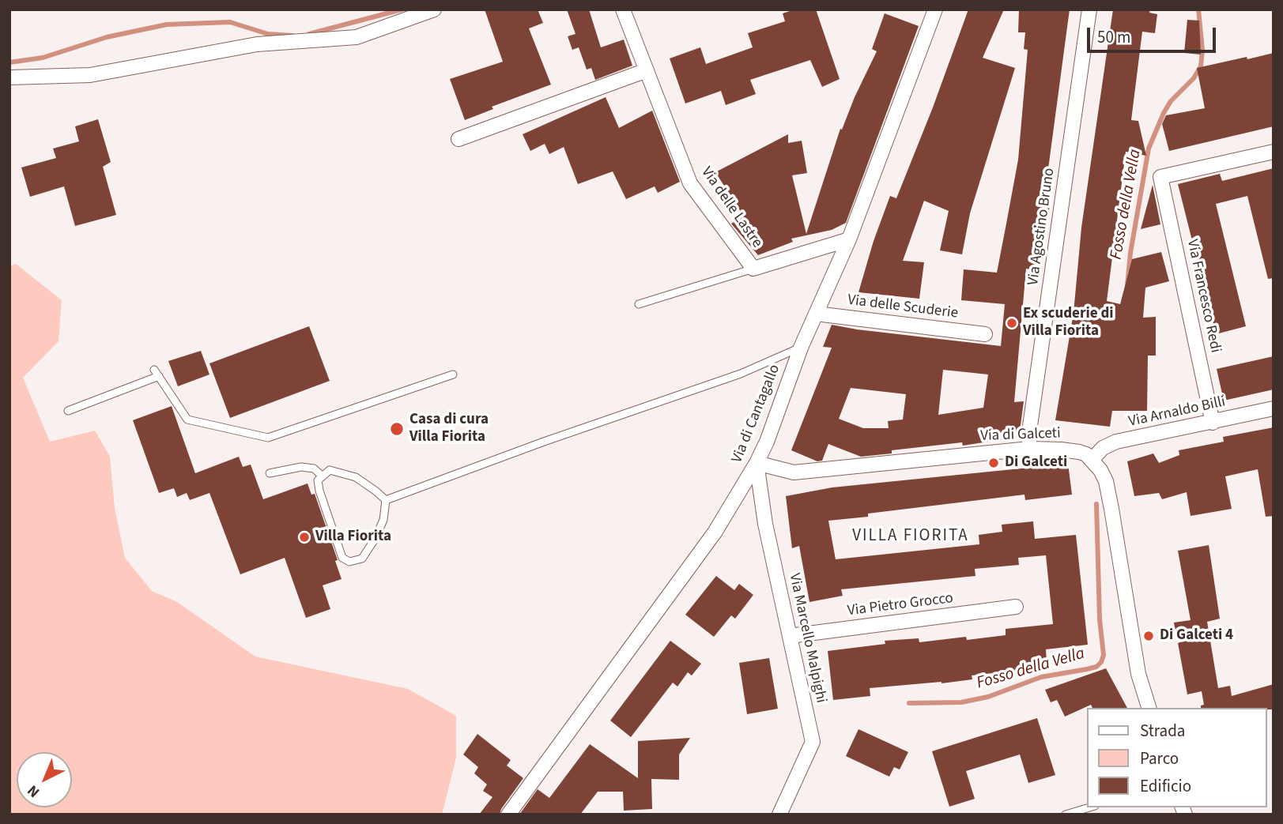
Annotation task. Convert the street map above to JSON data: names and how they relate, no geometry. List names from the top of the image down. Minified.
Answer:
{"streets":{"street":["Via delle Lastre","Via Agostino Bruno","Via Francesco Redi","Via delle Scuderie","Via Arnaldo Billi","Via di Cantagallo","Via di Galceti","Via Pietro Grocco","Via Marcello Malpighi"]},"crossings":[["Via delle Lastre","Via di Cantagallo"],["Via Agostino Bruno","Via di Galceti"],["Via Francesco Redi","Via Arnaldo Billi"],["Via delle Scuderie","Via di Cantagallo"],["Via Arnaldo Billi","Via di Galceti"],["Via di Cantagallo","Via di Galceti"],["Via di Cantagallo","Via Marcello Malpighi"],["Via di Galceti","Via Marcello Malpighi"],["Via Pietro Grocco","Via Marcello Malpighi"]],"districts":["VILLA FIORITA"],"water":["Fosso della Vella"],"places":["Ex scuderie di Villa Fiorita","Casa di cura Villa Fiorita","Di Galceti","Villa Fiorita","Di Galceti 4"],"legend":["Strada","Parco","Edificio"],"scale_bar":"50 m","north":"bottom left"}
